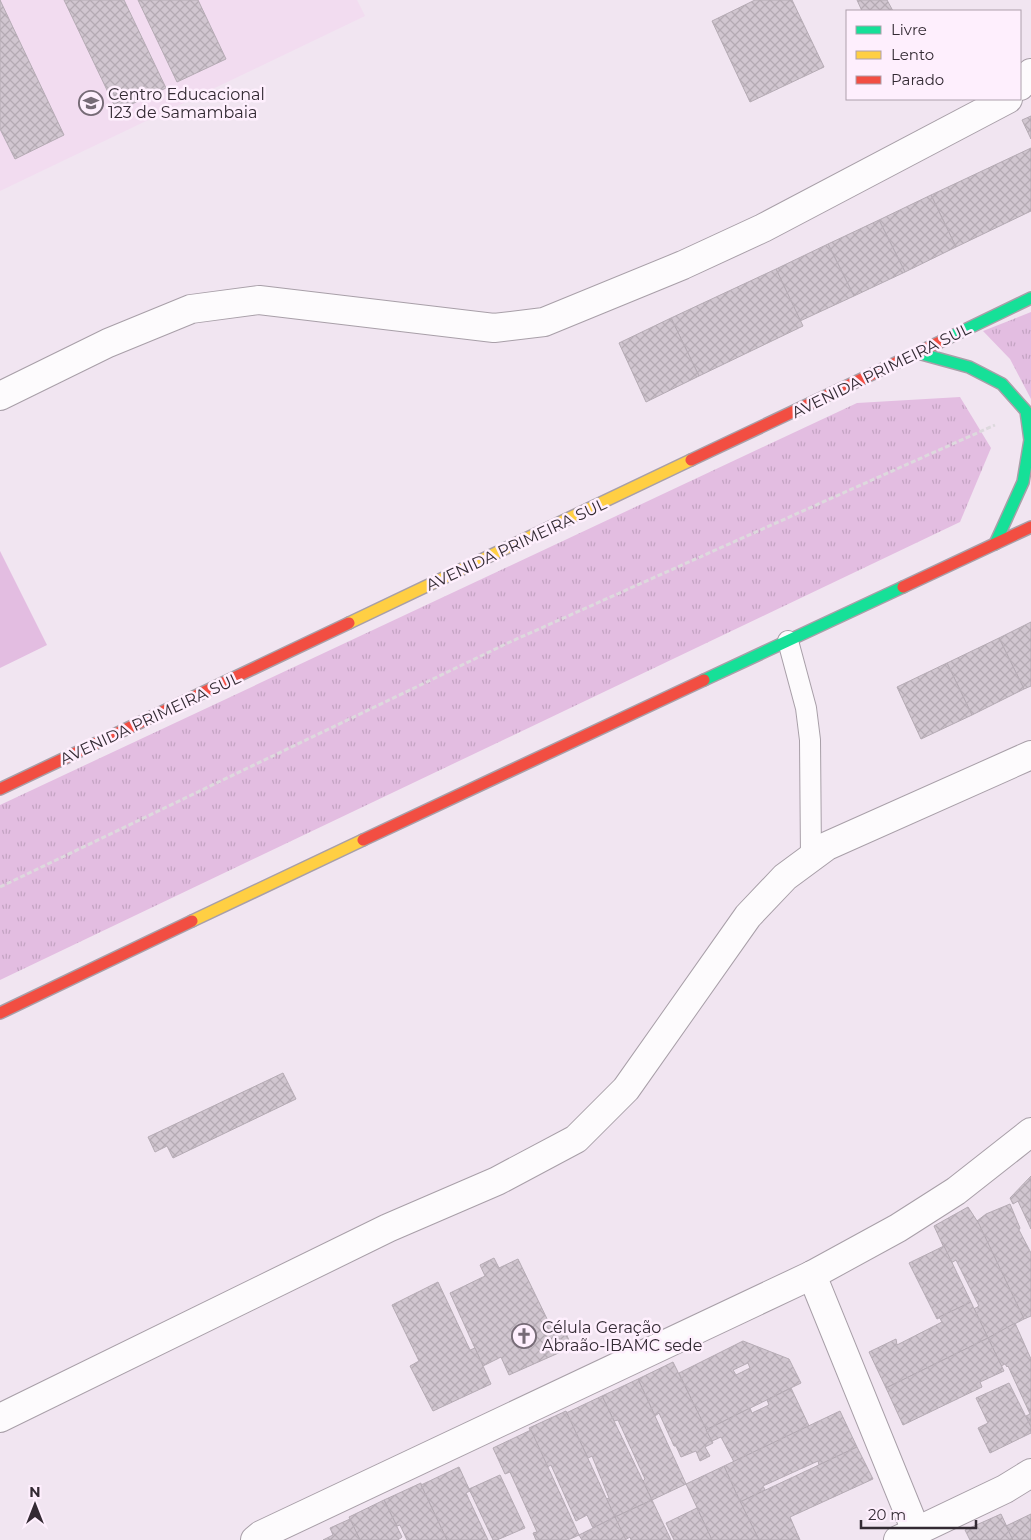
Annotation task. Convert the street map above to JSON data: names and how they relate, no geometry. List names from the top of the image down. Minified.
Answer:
{"streets":{"street":["AVENIDA PRIMEIRA SUL"]},"places":{"school or university":["Centro Educacional 123 de Samambaia"],"church":["Célula Geração Abraão-IBAMC sede"]},"legend":["Livre","Lento","Parado"],"scale_bar":"20 m","north":"top"}
